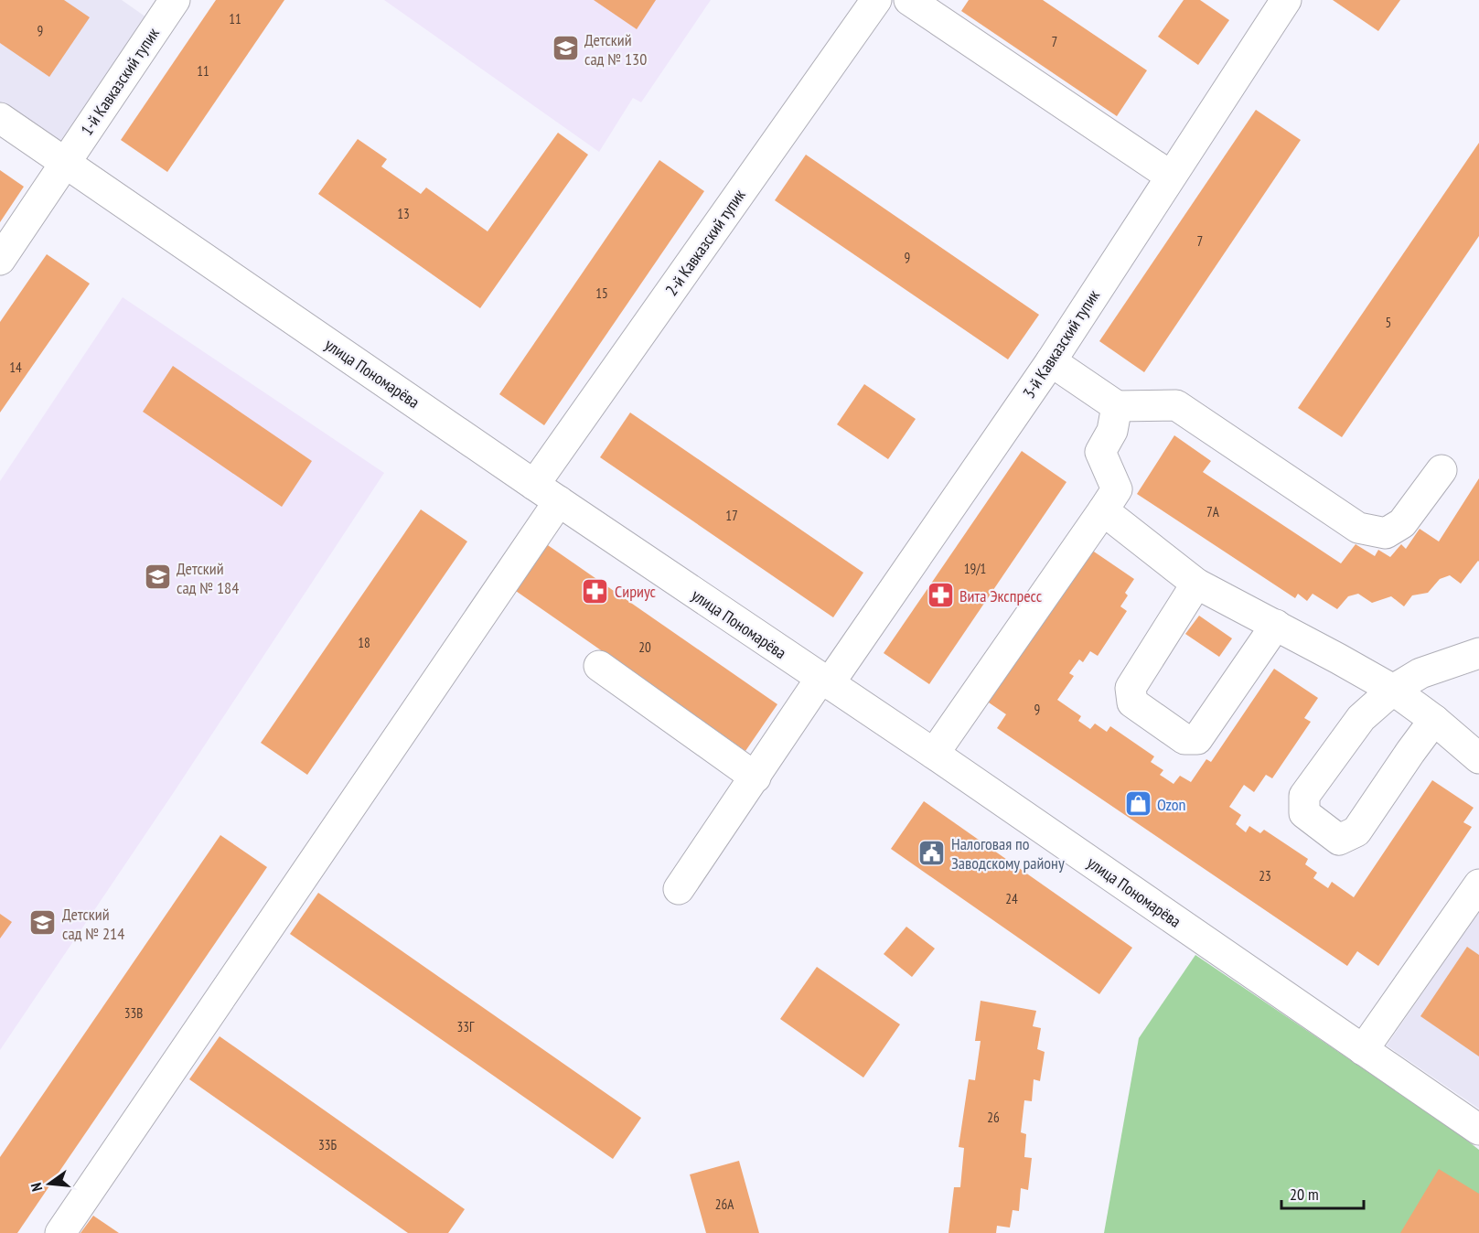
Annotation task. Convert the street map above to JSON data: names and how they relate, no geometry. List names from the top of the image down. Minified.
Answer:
{"streets":{"street":["1-й Кавказский тупик","2-й Кавказский тупик","3-й Кавказский тупик","улица Пономарёва"]},"crossings":[["1-й Кавказский тупик","улица Пономарёва"],["2-й Кавказский тупик","улица Пономарёва"],["3-й Кавказский тупик","улица Пономарёва"]],"places":{"school or university":["Детский сад № 130","Детский сад № 184","Детский сад № 214"],"pharmacy":["Сириус","Вита Экспресс"],"shop":["Ozon"],"public building":["Налоговая по Заводскому району"]},"house_numbers":["11","9","7","11","13","7","9","15","5","14","7А","17","19/1","18","20","9","23","24","33В","33Г","26","33Б","26А"],"scale_bar":"20 m","north":"left"}
